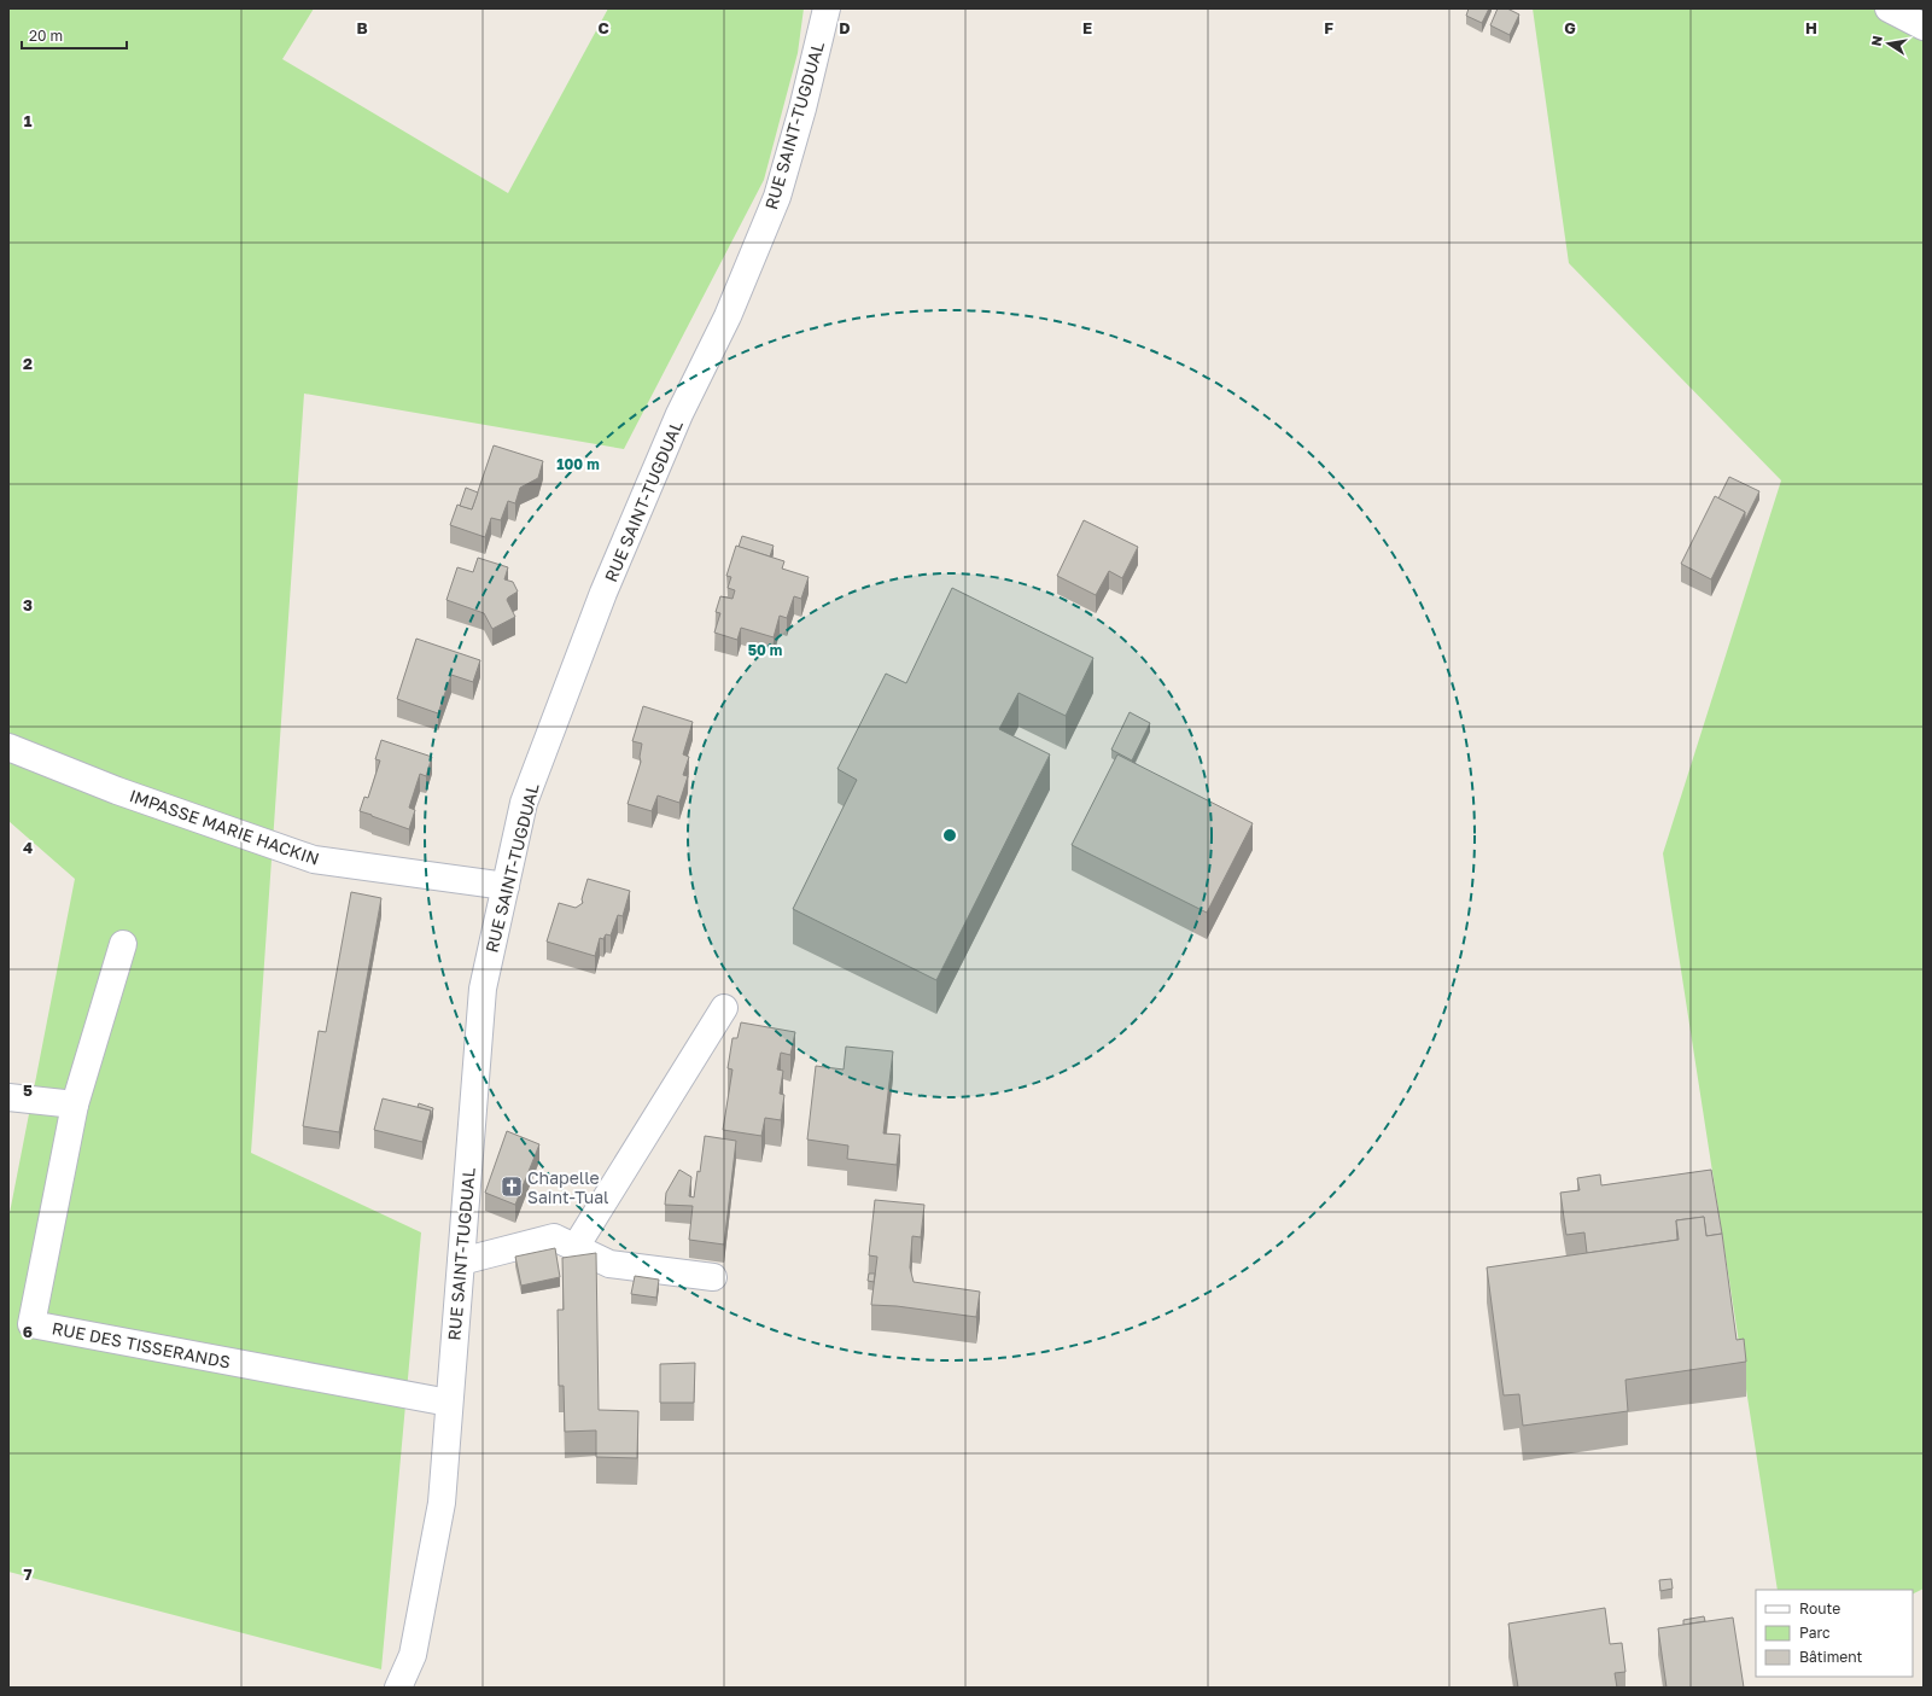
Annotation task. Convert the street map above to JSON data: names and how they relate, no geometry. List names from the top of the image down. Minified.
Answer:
{"streets":{"street":["RUE SAINT-TUGDUAL","IMPASSE MARIE HACKIN","RUE DES TISSERANDS"]},"crossings":[["RUE SAINT-TUGDUAL","IMPASSE MARIE HACKIN"],["RUE SAINT-TUGDUAL","RUE DES TISSERANDS"]],"places":{"church":["Chapelle Saint-Tual"]},"legend":["Route","Parc","Bâtiment"],"scale_bar":"20 m","north":"left","grid":{"columns":["B","C","D","E","F","G","H"],"rows":["1","2","3","4","5","6","7"]},"rings":["100 m","50 m"]}
